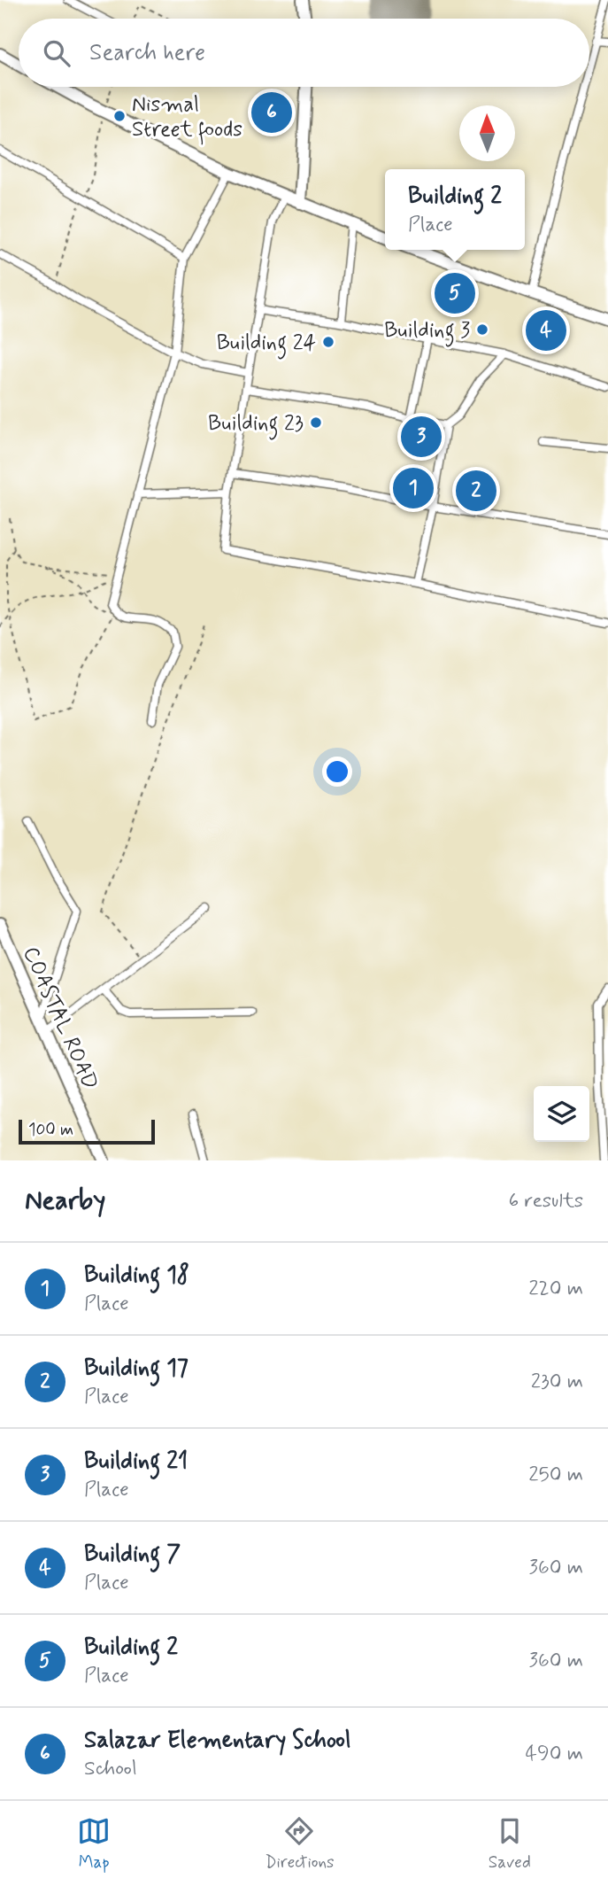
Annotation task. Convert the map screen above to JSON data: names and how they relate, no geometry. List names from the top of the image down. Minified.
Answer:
{"streets":{"street":["COASTAL ROAD"]},"places":["Nismal Street foods","Building 3","Building 24","Building 23"],"scale_bar":"100 m","north":"top","page":{"search":"Search here","pins":["6","5","4","3","1","2"],"popup":["Building 2","Place"],"scale":"100 m","heading":["Nearby","6 results"],"list":[{"mark":"1","name":"Building 18","note":"Place","value":"220 m"},{"mark":"2","name":"Building 17","note":"Place","value":"230 m"},{"mark":"3","name":"Building 21","note":"Place","value":"250 m"},{"mark":"4","name":"Building 7","note":"Place","value":"360 m"},{"mark":"5","name":"Building 2","note":"Place","value":"360 m"},{"mark":"6","name":"Salazar Elementary School","note":"School","value":"490 m"}],"nav":["Map","Directions","Saved"]}}
